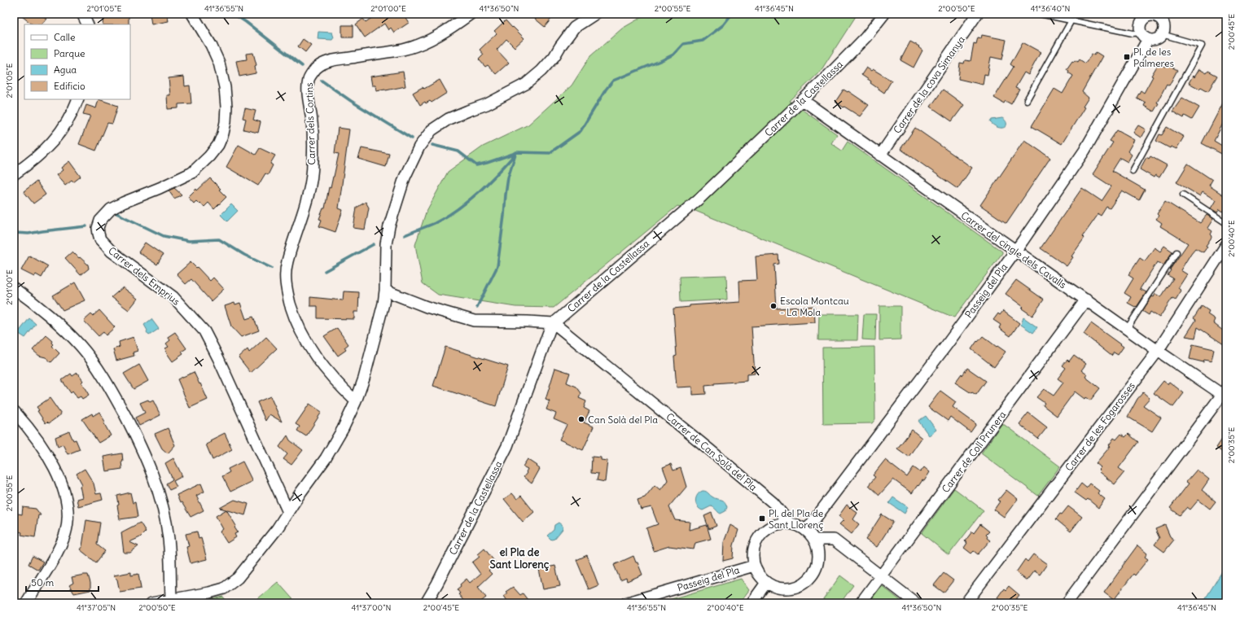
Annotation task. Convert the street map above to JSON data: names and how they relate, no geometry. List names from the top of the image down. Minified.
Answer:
{"streets":{"street":["Carrer de la cova Simanya","Carrer de la Castellassa","Carrer dels Cortins","Carrer del cingle dels Cavalls","Carrer dels Emprius","Passeig del Pla","Carrer de les Fogarosses","Carrer de Can Solà del Pla","Carrer de Coll Prunera"]},"crossings":[["Carrer de la cova Simanya","Carrer del cingle dels Cavalls"],["Carrer de la Castellassa","Carrer del cingle dels Cavalls"],["Carrer de la Castellassa","Carrer de Can Solà del Pla"],["Carrer del cingle dels Cavalls","Passeig del Pla"],["Carrer del cingle dels Cavalls","Carrer de les Fogarosses"],["Carrer del cingle dels Cavalls","Carrer de Coll Prunera"],["Passeig del Pla","Carrer de Can Solà del Pla"]],"districts":["el Pla de Sant Llorenç"],"places":{"transit":["Pl. de les Palmeres","Pl. del Pla de Sant Llorenç"],"other":["Escola Montcau - La Mola","Can Solà del Pla"]},"legend":["Calle","Parque","Agua","Edificio"],"scale_bar":"50 m","coordinates":["2°01'05\"E","41°36'55\"N","2°01'00\"E","41°36'50\"N","2°00'55\"E","41°36'45\"N","2°00'50\"E","41°36'40\"N","2°00'45\"E","2°00'40\"E","2°00'35\"E","41°37'05\"N","41°37'00\"N"]}
